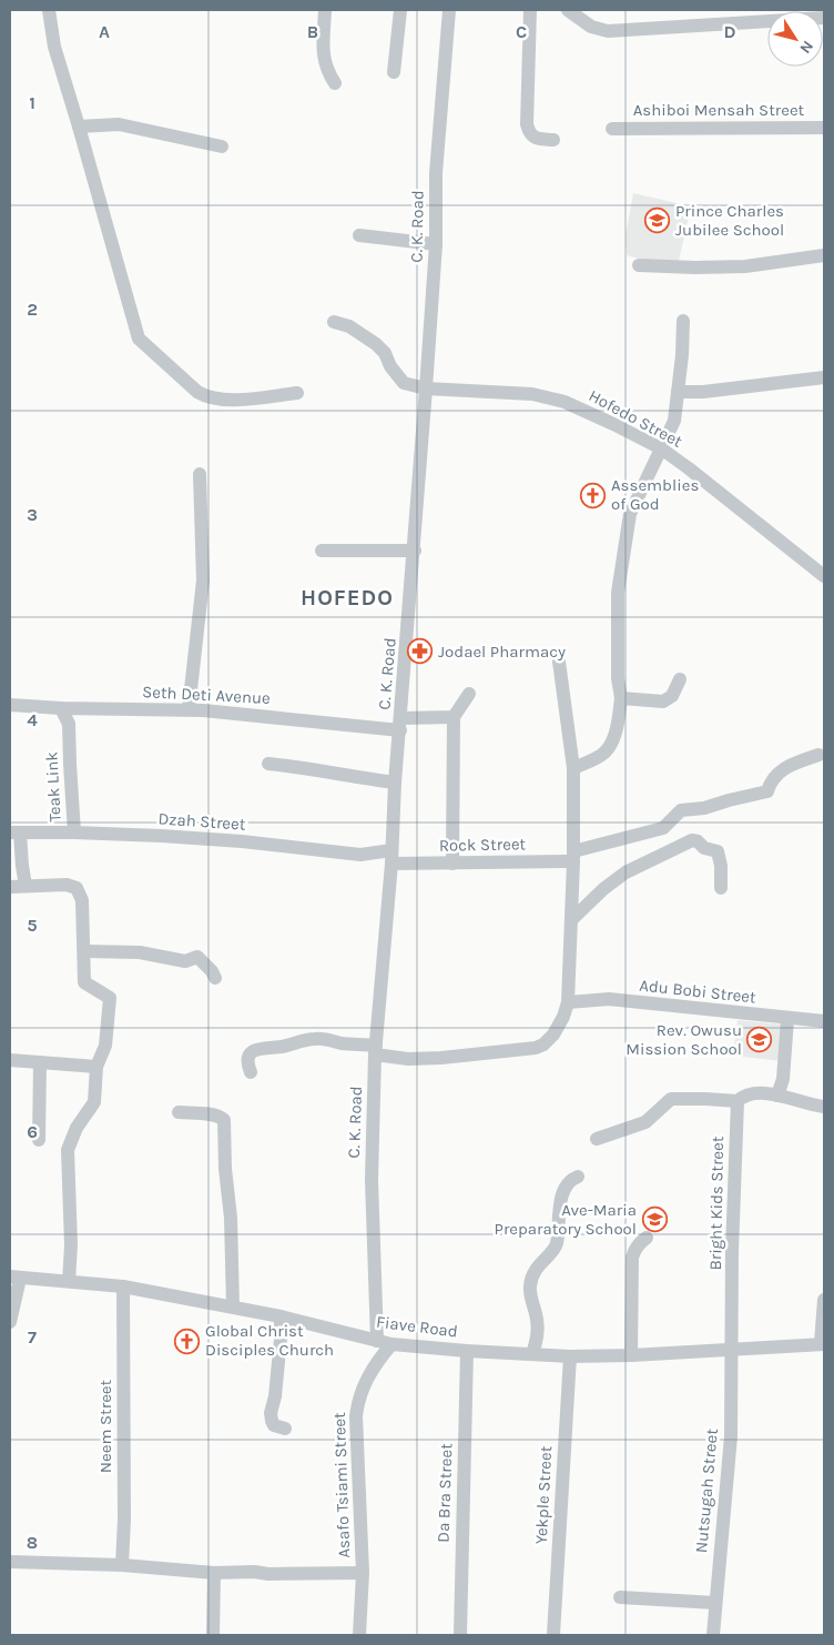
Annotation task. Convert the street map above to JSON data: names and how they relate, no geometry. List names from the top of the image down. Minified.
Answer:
{"streets":{"street":["Ashiboi Mensah Street","C. K. Road","Hofedo Street","Seth Deti Avenue","Teak Link","Dzah Street","Rock Street","Adu Bobi Street","Bright Kids Street","Fiave Road","Neem Street","Asafo Tsiami Street","Nutsugah Street","Da Bra Street","Yekple Street"]},"crossings":[["C. K. Road","Hofedo Street"],["C. K. Road","Seth Deti Avenue"],["C. K. Road","Dzah Street"],["C. K. Road","Rock Street"],["C. K. Road","Fiave Road"],["Seth Deti Avenue","Teak Link"],["Teak Link","Dzah Street"],["Dzah Street","Rock Street"],["Bright Kids Street","Fiave Road"],["Bright Kids Street","Nutsugah Street"],["Fiave Road","Neem Street"],["Fiave Road","Asafo Tsiami Street"],["Fiave Road","Nutsugah Street"],["Fiave Road","Da Bra Street"],["Fiave Road","Yekple Street"]],"districts":["HOFEDO"],"places":{"school or university":["Prince Charles Jubilee School","Rev. Owusu Mission School","Ave-Maria Preparatory School"],"church":["Assemblies of God","Global Christ Disciples Church"],"pharmacy":["Jodael Pharmacy"]},"north":"bottom right","grid":{"columns":["A","B","C","D"],"rows":["1","2","3","4","5","6","7","8"]}}
